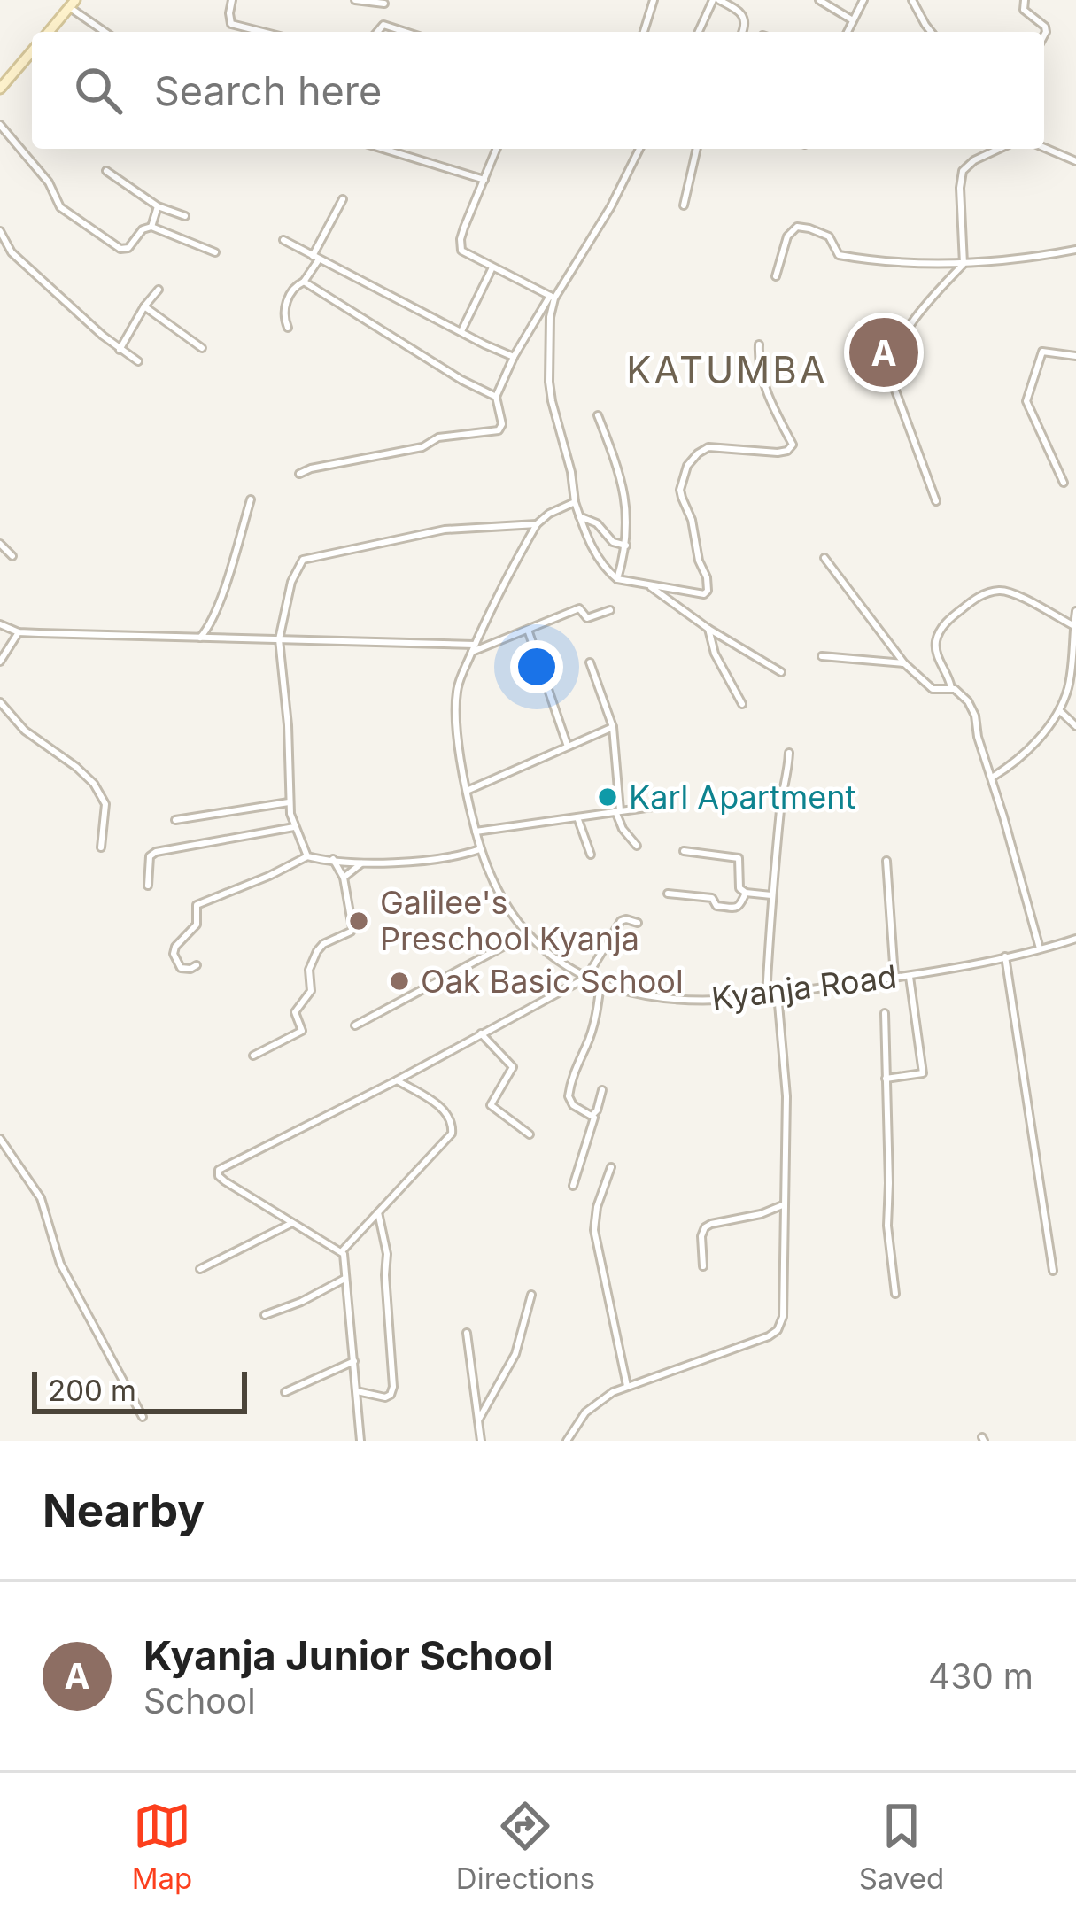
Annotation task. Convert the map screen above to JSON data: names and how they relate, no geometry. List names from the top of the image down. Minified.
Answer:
{"streets":{"street":["Kyanja Road"]},"districts":["KATUMBA"],"places":["Karl Apartment","Galilee's Preschool Kyanja","Oak Basic School"],"scale_bar":"200 m","page":{"search":"Search here","pins":"A","scale":"200 m","heading":"Nearby","list":[{"mark":"A","name":"Kyanja Junior School","note":"School","value":"430 m"}],"nav":["Map","Directions","Saved"]}}
